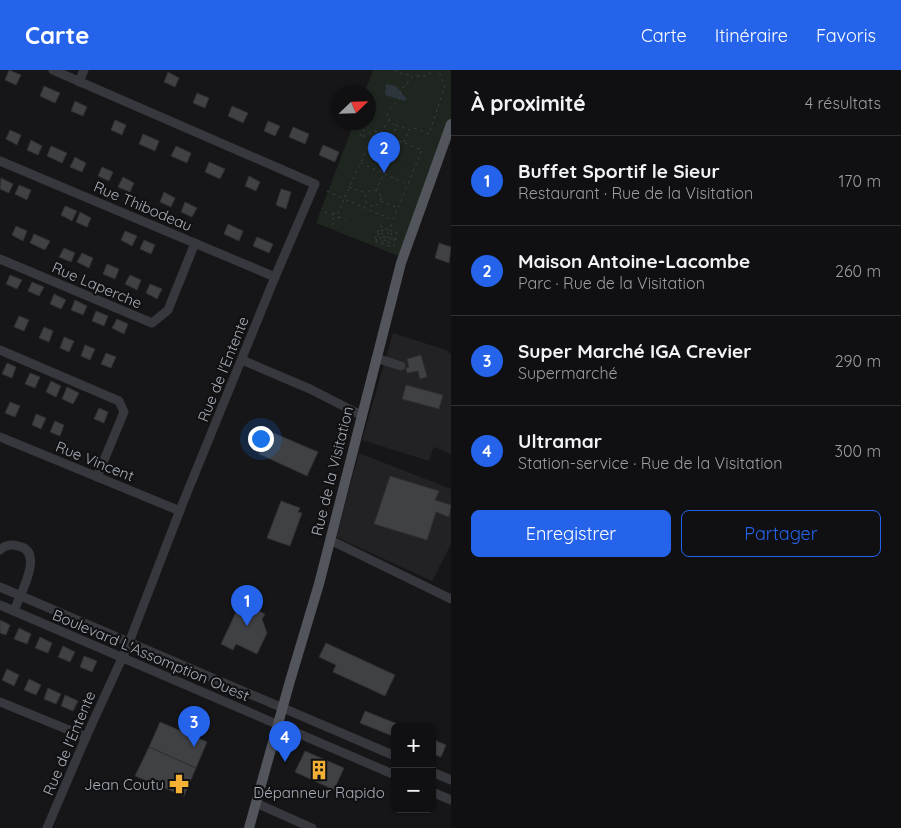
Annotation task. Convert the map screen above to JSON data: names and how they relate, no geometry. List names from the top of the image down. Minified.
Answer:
{"streets":{"main road":["Rue de la Visitation"],"street":["Rue Thibodeau","Rue Laperche","Rue de l'Entente","Rue Vincent","Boulevard L'Assomption Ouest"]},"crossings":[["Rue Thibodeau","Rue Laperche"],["Rue Thibodeau","Rue de l'Entente"],["Rue de l'Entente","Rue Vincent"],["Rue de l'Entente","Boulevard L'Assomption Ouest"],["Rue de la Visitation","Boulevard L'Assomption Ouest"]],"places":{"building":["Dépanneur Rapido"],"pharmacy":["Jean Coutu"]},"north":"top right","page":{"header":"Carte","nav":["Carte","Itinéraire","Favoris"],"heading":["À proximité","4 résultats"],"pins":["2","1","3","4"],"list":[{"mark":"1","name":"Buffet Sportif le Sieur","note":"Restaurant · Rue de la Visitation","value":"170 m"},{"mark":"2","name":"Maison Antoine-Lacombe","note":"Parc · Rue de la Visitation","value":"260 m"},{"mark":"3","name":"Super Marché IGA Crevier","note":"Supermarché","value":"290 m"},{"mark":"4","name":"Ultramar","note":"Station-service · Rue de la Visitation","value":"300 m"}],"buttons":["Enregistrer","Partager"],"map_buttons":["+","−"]}}
